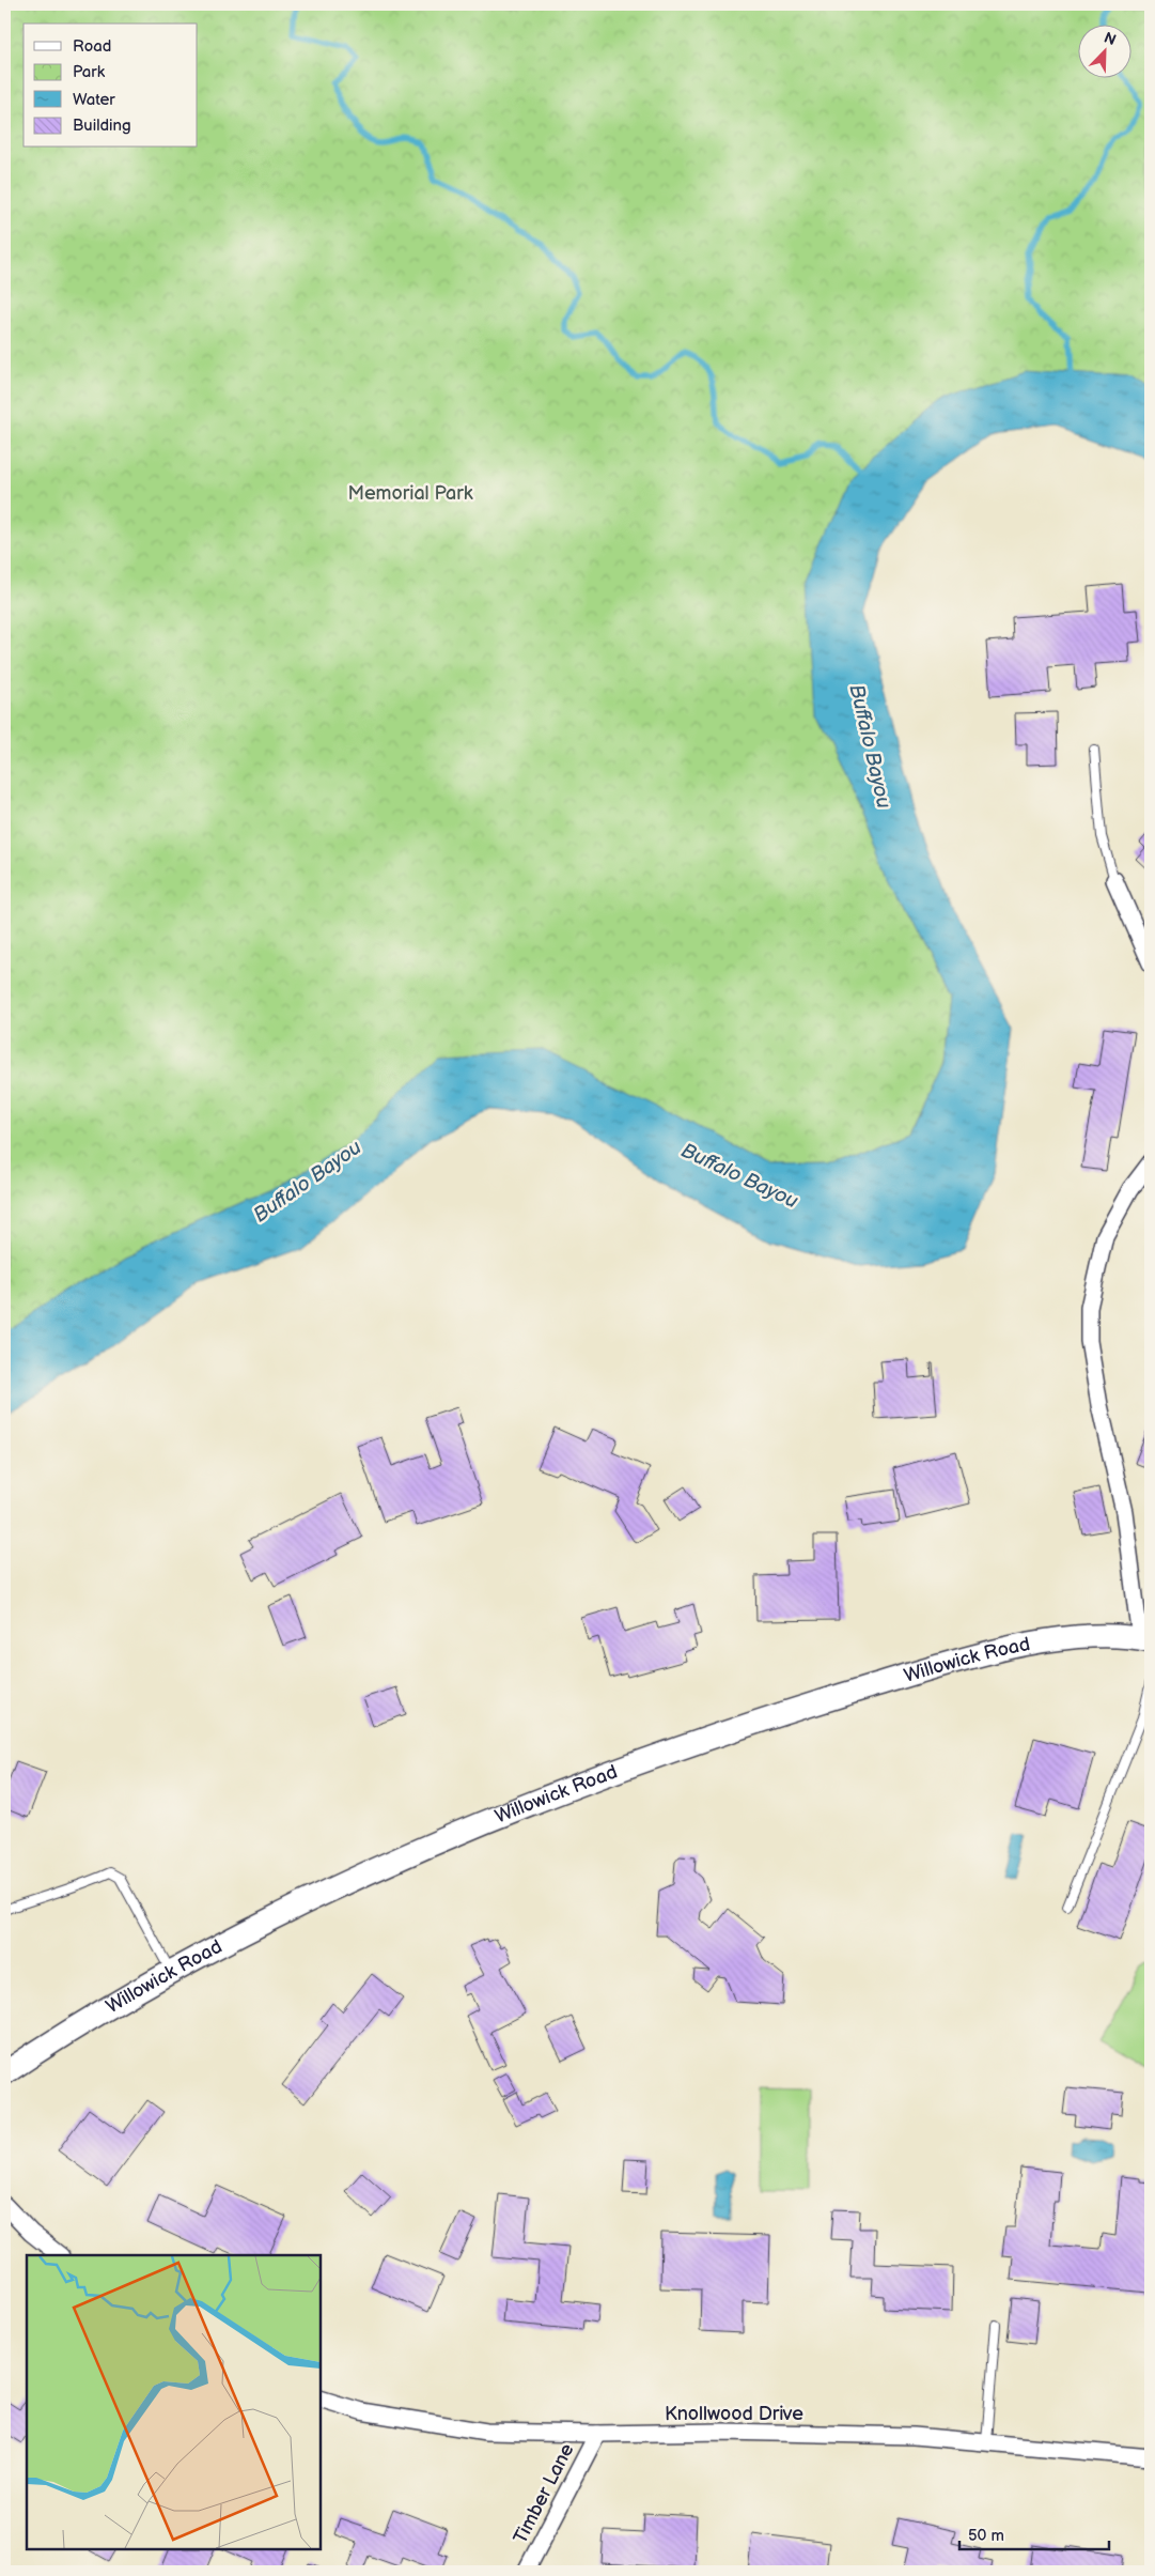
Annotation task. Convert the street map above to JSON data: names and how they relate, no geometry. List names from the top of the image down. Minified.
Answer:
{"streets":{"street":["Willowick Road","Knollwood Drive","Timber Lane"]},"crossings":[["Knollwood Drive","Timber Lane"]],"water":["Buffalo Bayou"],"parks":["Memorial Park"],"legend":["Road","Park","Water","Building"],"scale_bar":"50 m","north":"top right"}
